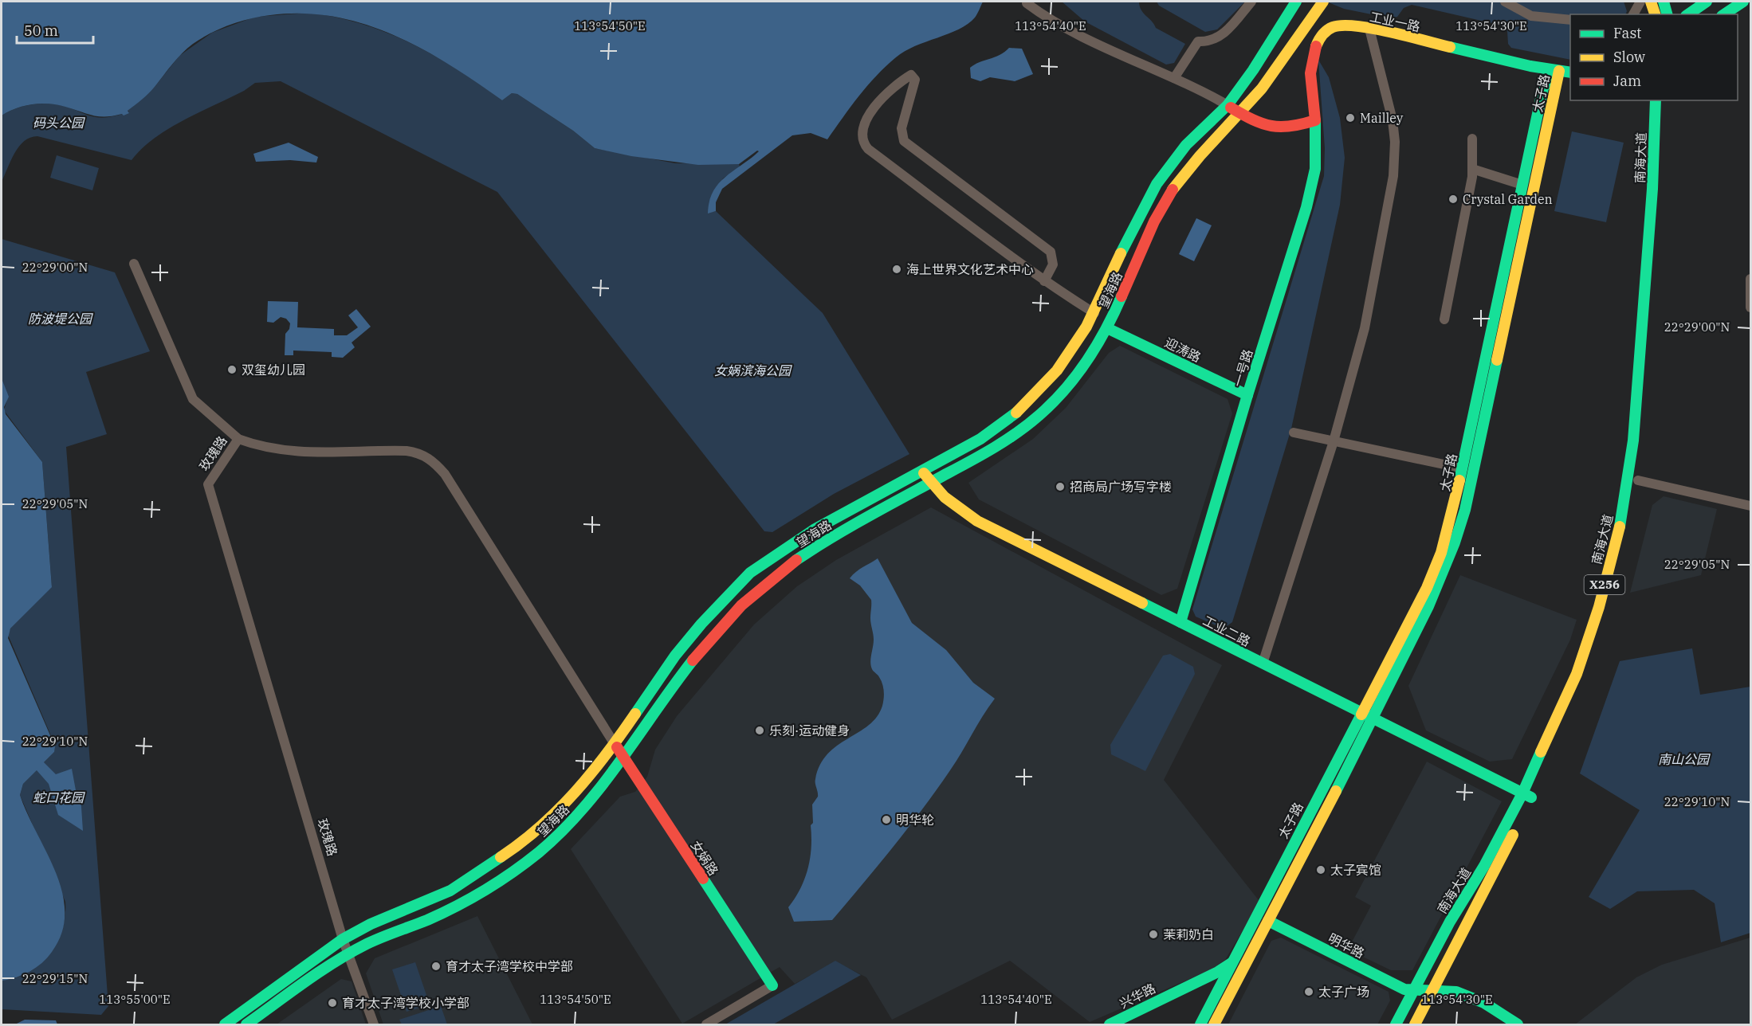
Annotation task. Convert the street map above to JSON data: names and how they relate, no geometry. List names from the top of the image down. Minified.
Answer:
{"streets":{"main road":["工业一路","太子路","南海大道","望海路","迎涛路","一号路","X256","工业二路","女娲路","明华路","兴华路"],"street":["玫瑰路"]},"crossings":[["工业一路","太子路"],["工业一路","一号路"],["太子路","工业二路"],["太子路","明华路"],["太子路","兴华路"],["南海大道","工业二路"],["南海大道","明华路"],["望海路","迎涛路"],["望海路","玫瑰路"],["望海路","工业二路"],["望海路","女娲路"],["迎涛路","一号路"],["一号路","工业二路"],["玫瑰路","女娲路"]],"parks":["码头公园","防波堤公园","女娲滨海公园","南山公园","蛇口花园"],"places":["Mailley","Crystal Garden","海上世界文化艺术中心","双玺幼儿园","招商局广场写字楼","乐刻·运动健身","明华轮","太子宾馆","茉莉奶白","育才太子湾学校中学部","太子广场","育才太子湾学校小学部"],"legend":["Fast","Slow","Jam"],"scale_bar":"50 m","coordinates":["113°54'50\"E","113°54'40\"E","113°54'30\"E","22°29'00\"N","22°29'05\"N","22°29'10\"N","22°29'15\"N","113°55'00\"E"]}
